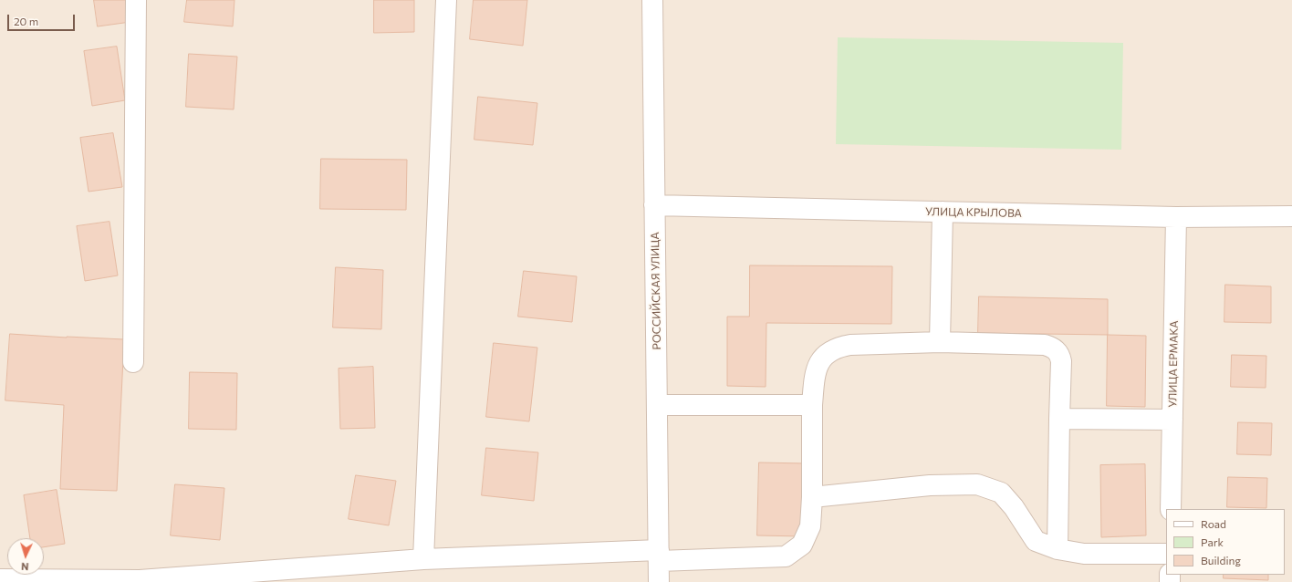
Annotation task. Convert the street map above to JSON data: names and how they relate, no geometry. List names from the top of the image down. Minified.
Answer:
{"streets":{"street":["УЛИЦА КРЫЛОВА","РОССИЙСКАЯ УЛИЦА","УЛИЦА ЕРМАКА"]},"crossings":[["УЛИЦА КРЫЛОВА","РОССИЙСКАЯ УЛИЦА"],["УЛИЦА КРЫЛОВА","УЛИЦА ЕРМАКА"]],"legend":["Road","Park","Building"],"scale_bar":"20 m","north":"bottom"}
